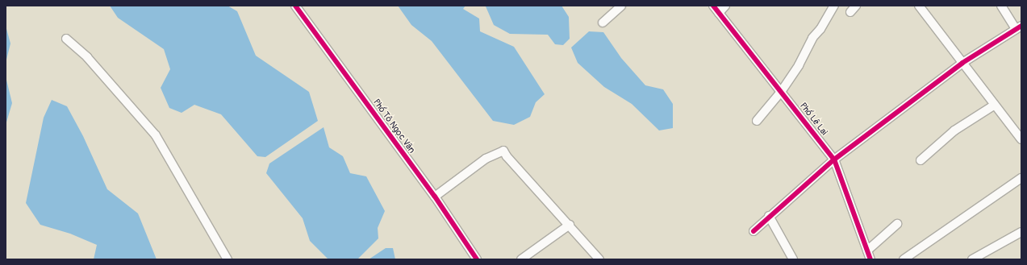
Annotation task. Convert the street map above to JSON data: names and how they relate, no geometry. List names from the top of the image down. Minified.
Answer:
{"streets":{"street":["Phố Lê Lai","Phố Tô Ngọc Vân"]}}
